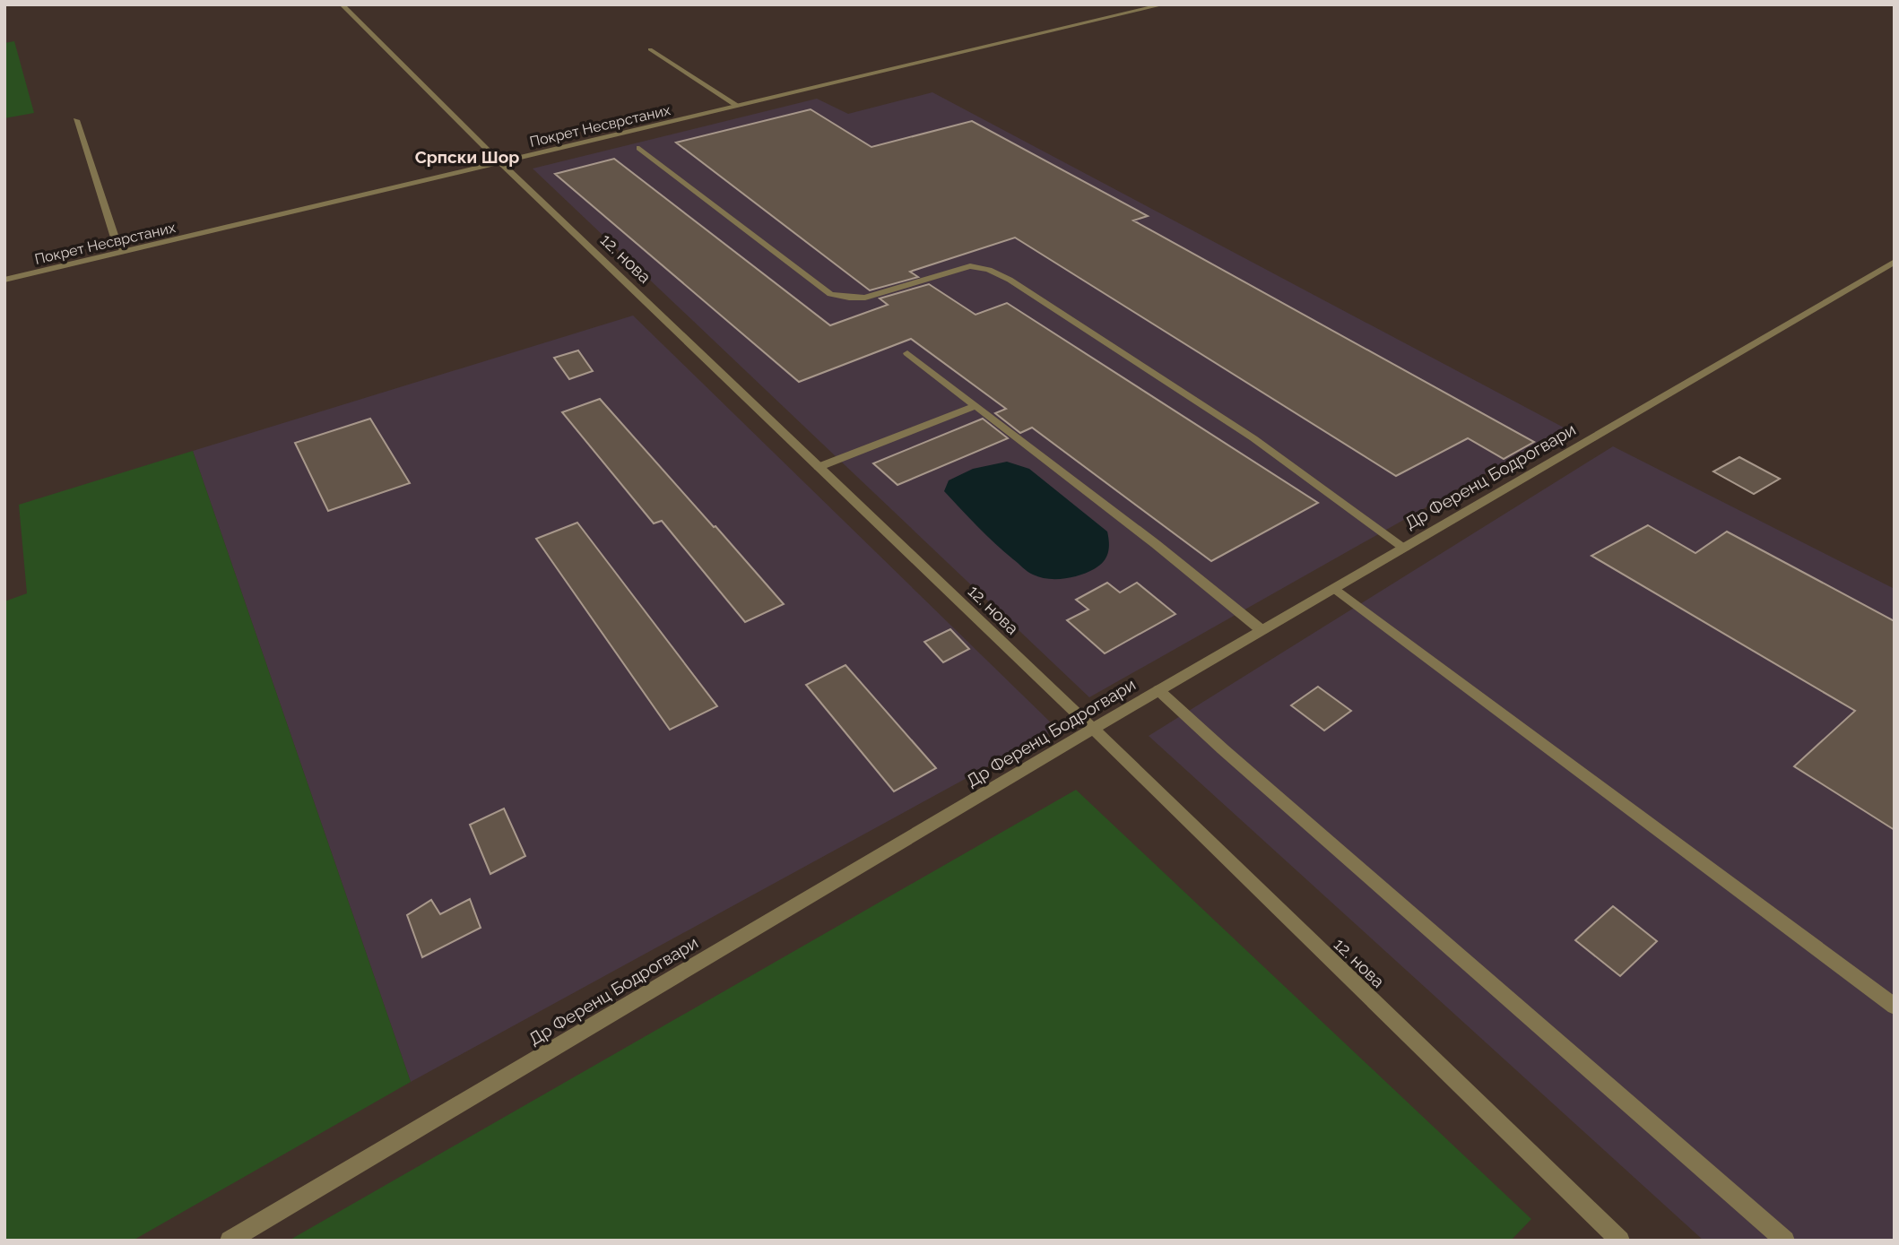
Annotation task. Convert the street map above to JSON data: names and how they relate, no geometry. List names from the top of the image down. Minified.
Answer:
{"streets":{"street":["Покрет Несврстаних","12. нова","Др Ференц Бодрогвари"]},"crossings":[["Покрет Несврстаних","12. нова"],["12. нова","Др Ференц Бодрогвари"]],"districts":["Српски Шор"]}
